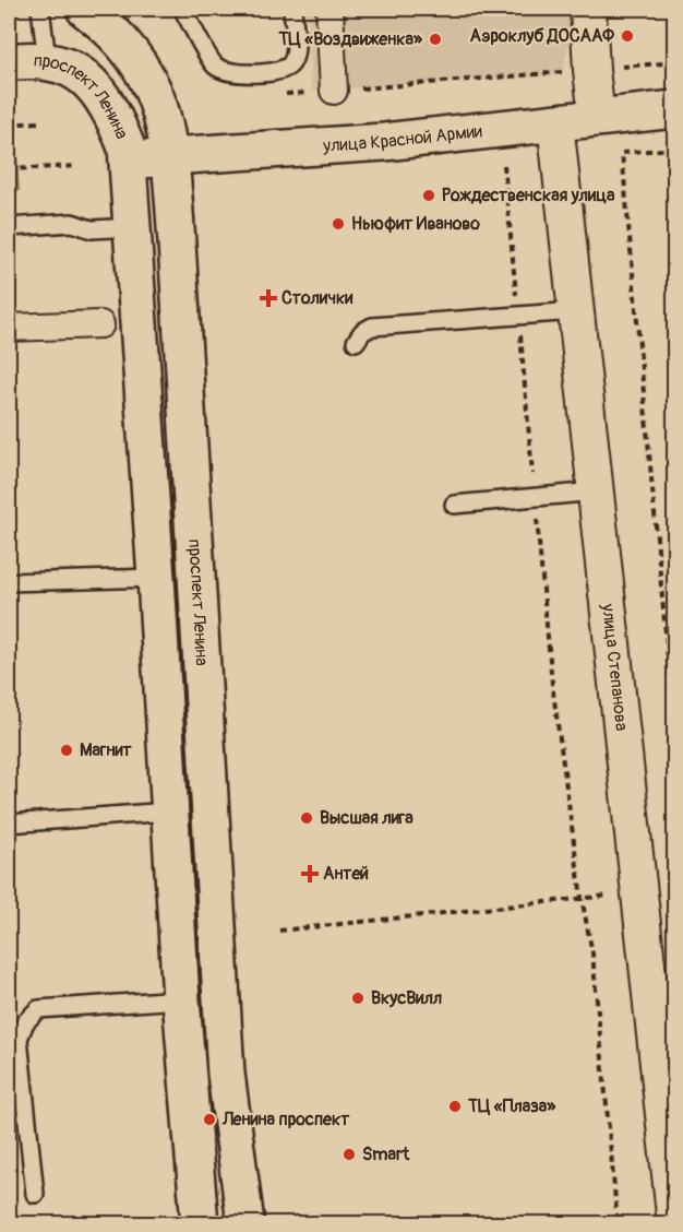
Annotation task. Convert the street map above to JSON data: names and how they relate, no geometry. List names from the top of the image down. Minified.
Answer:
{"streets":{"main road":["проспект Ленина","улица Красной Армии"],"street":["улица Степанова"]},"crossings":[["проспект Ленина","улица Красной Армии"],["улица Красной Армии","улица Степанова"]],"places":{"other":["Аэроклуб ДОСААФ","ТЦ «Воздвиженка»","Рождественская улица","Ньюфит Иваново","Магнит","Высшая лига","ВкусВилл","ТЦ «Плаза»","Ленина проспект","Smart"],"health":["Столички","Антей"]}}
